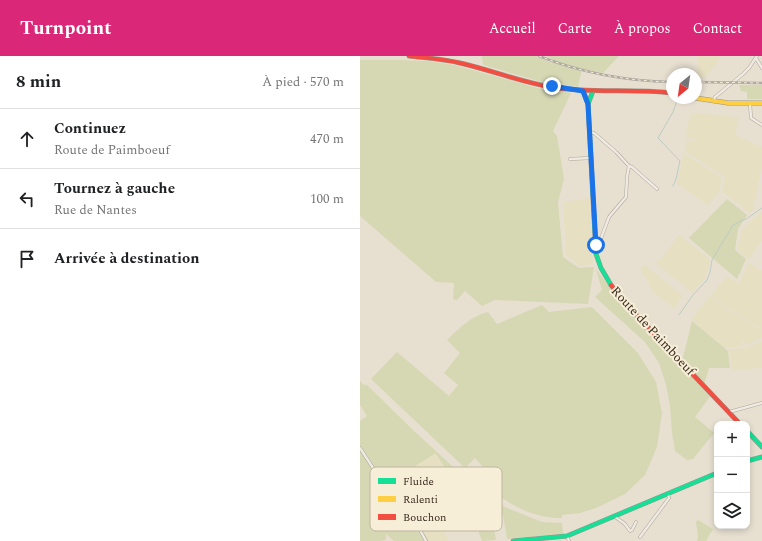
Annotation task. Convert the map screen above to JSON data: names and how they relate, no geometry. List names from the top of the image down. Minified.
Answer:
{"streets":{"street":["Route de Paimboeuf"]},"legend":["Fluide","Ralenti","Bouchon"],"north":"bottom left","page":{"header":"Turnpoint","nav":["Accueil","Carte","À propos","Contact"],"heading":["8 min","À pied · 570 m"],"list":[["Continuez","Route de Paimboeuf","470 m"],["Tournez à gauche","Rue de Nantes","100 m"],"Arrivée à destination"],"map_buttons":["+","−"]}}
